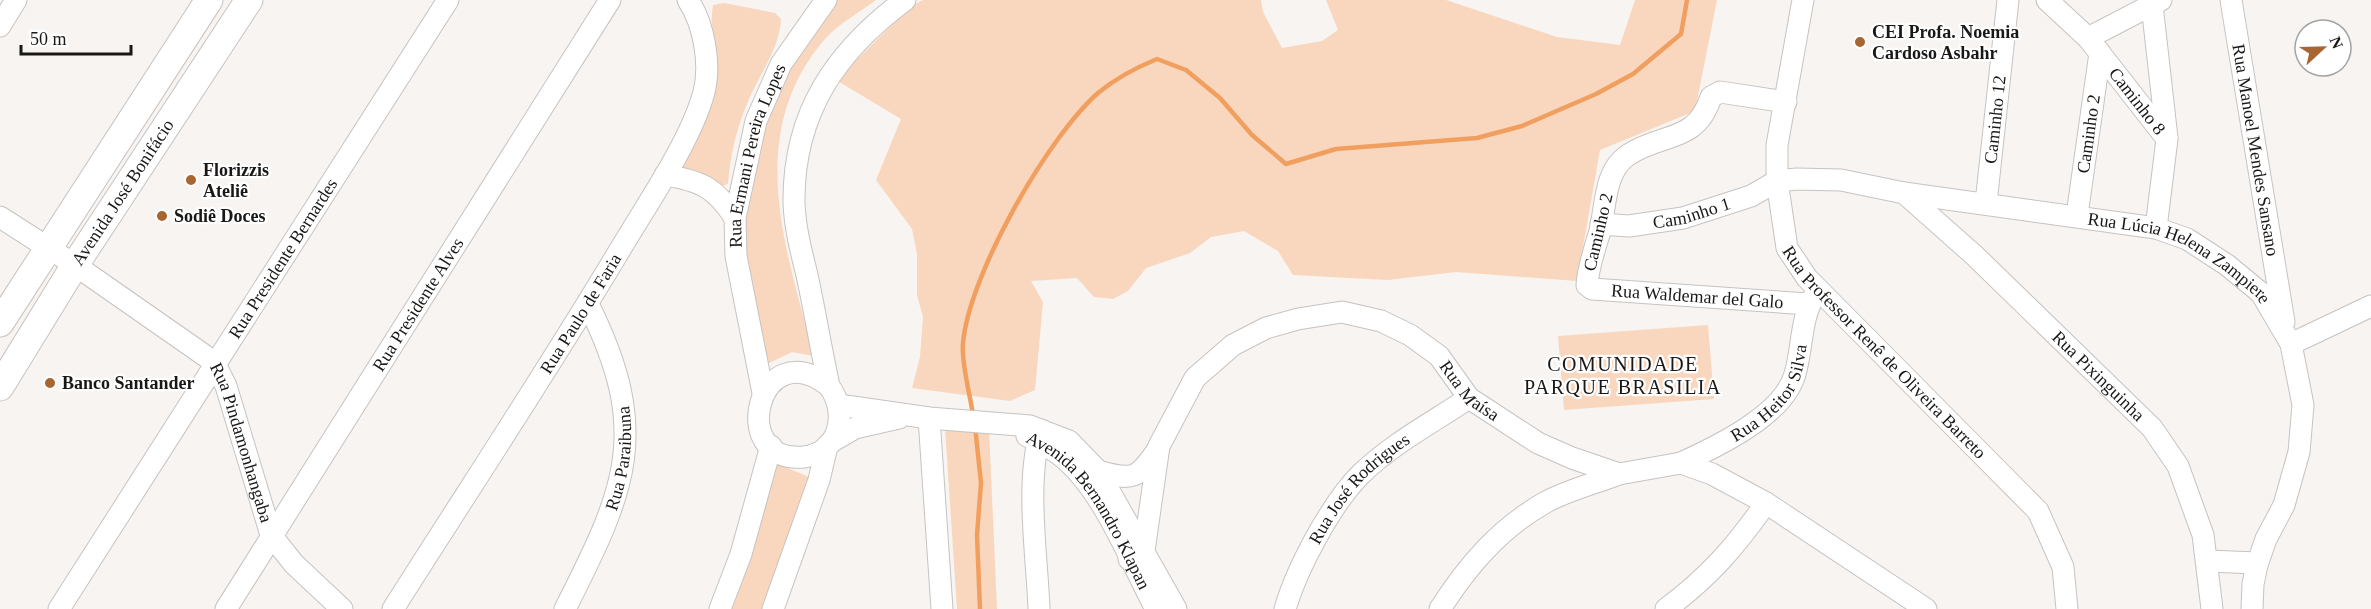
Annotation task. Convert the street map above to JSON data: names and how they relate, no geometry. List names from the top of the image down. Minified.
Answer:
{"streets":{"main road":["Avenida José Bonifácio"],"street":["Caminho 8","Caminho 12","Caminho 2","Rua Manoel Mendes Sansano","Rua Ermani Pereira Lopes","Caminho 1","Rua Presidente Bernardes","Rua Lúcia Helena Zampiere","Rua Waldemar del Galo","Rua Presidente Alves","Rua Paulo de Faria","Rua Professor Renê de Oliveira Barreto","Rua Pixinguinha","Rua Maísa","Rua Heitor Silva","Rua Pindamonhangaba","Rua Paraibuna","Rua José Rodrigues","Avenida Bernandro Klapan"]},"crossings":[["Caminho 8","Caminho 2"],["Caminho 8","Rua Lúcia Helena Zampiere"],["Caminho 12","Rua Lúcia Helena Zampiere"],["Caminho 2","Caminho 1"],["Caminho 2","Rua Lúcia Helena Zampiere"],["Caminho 2","Rua Waldemar del Galo"],["Caminho 2","Rua Professor Renê de Oliveira Barreto"],["Rua Manoel Mendes Sansano","Rua Lúcia Helena Zampiere"],["Rua Ermani Pereira Lopes","Avenida Bernandro Klapan"],["Avenida José Bonifácio","Rua Pindamonhangaba"],["Caminho 1","Rua Lúcia Helena Zampiere"],["Caminho 1","Rua Professor Renê de Oliveira Barreto"],["Rua Presidente Bernardes","Rua Pindamonhangaba"],["Rua Lúcia Helena Zampiere","Rua Professor Renê de Oliveira Barreto"],["Rua Lúcia Helena Zampiere","Rua Pixinguinha"],["Rua Waldemar del Galo","Rua Professor Renê de Oliveira Barreto"],["Rua Waldemar del Galo","Rua Heitor Silva"],["Rua Presidente Alves","Rua Pindamonhangaba"],["Rua Paulo de Faria","Rua Paraibuna"],["Rua Professor Renê de Oliveira Barreto","Rua Heitor Silva"],["Rua Maísa","Rua Heitor Silva"],["Rua Maísa","Rua José Rodrigues"],["Rua Maísa","Avenida Bernandro Klapan"]],"districts":["COMUNIDADE PARQUE BRASILIA"],"places":["CEI Profa. Noemia Cardoso Asbahr","Florizzis Ateliê","Sodiê Doces","Banco Santander"],"scale_bar":"50 m","north":"right"}
